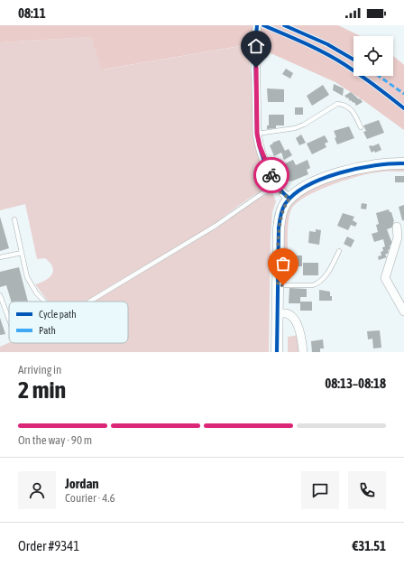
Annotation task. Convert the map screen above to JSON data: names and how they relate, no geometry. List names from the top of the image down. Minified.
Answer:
{"legend":["Cycle path","Path"],"page":{"status":"08:11","heading":["2 min","Arriving in","08:13–08:18"],"panel":["Jordan","Courier · 4.6","Order #9341","€31.51"],"bar":"On the way · 90 m"}}
